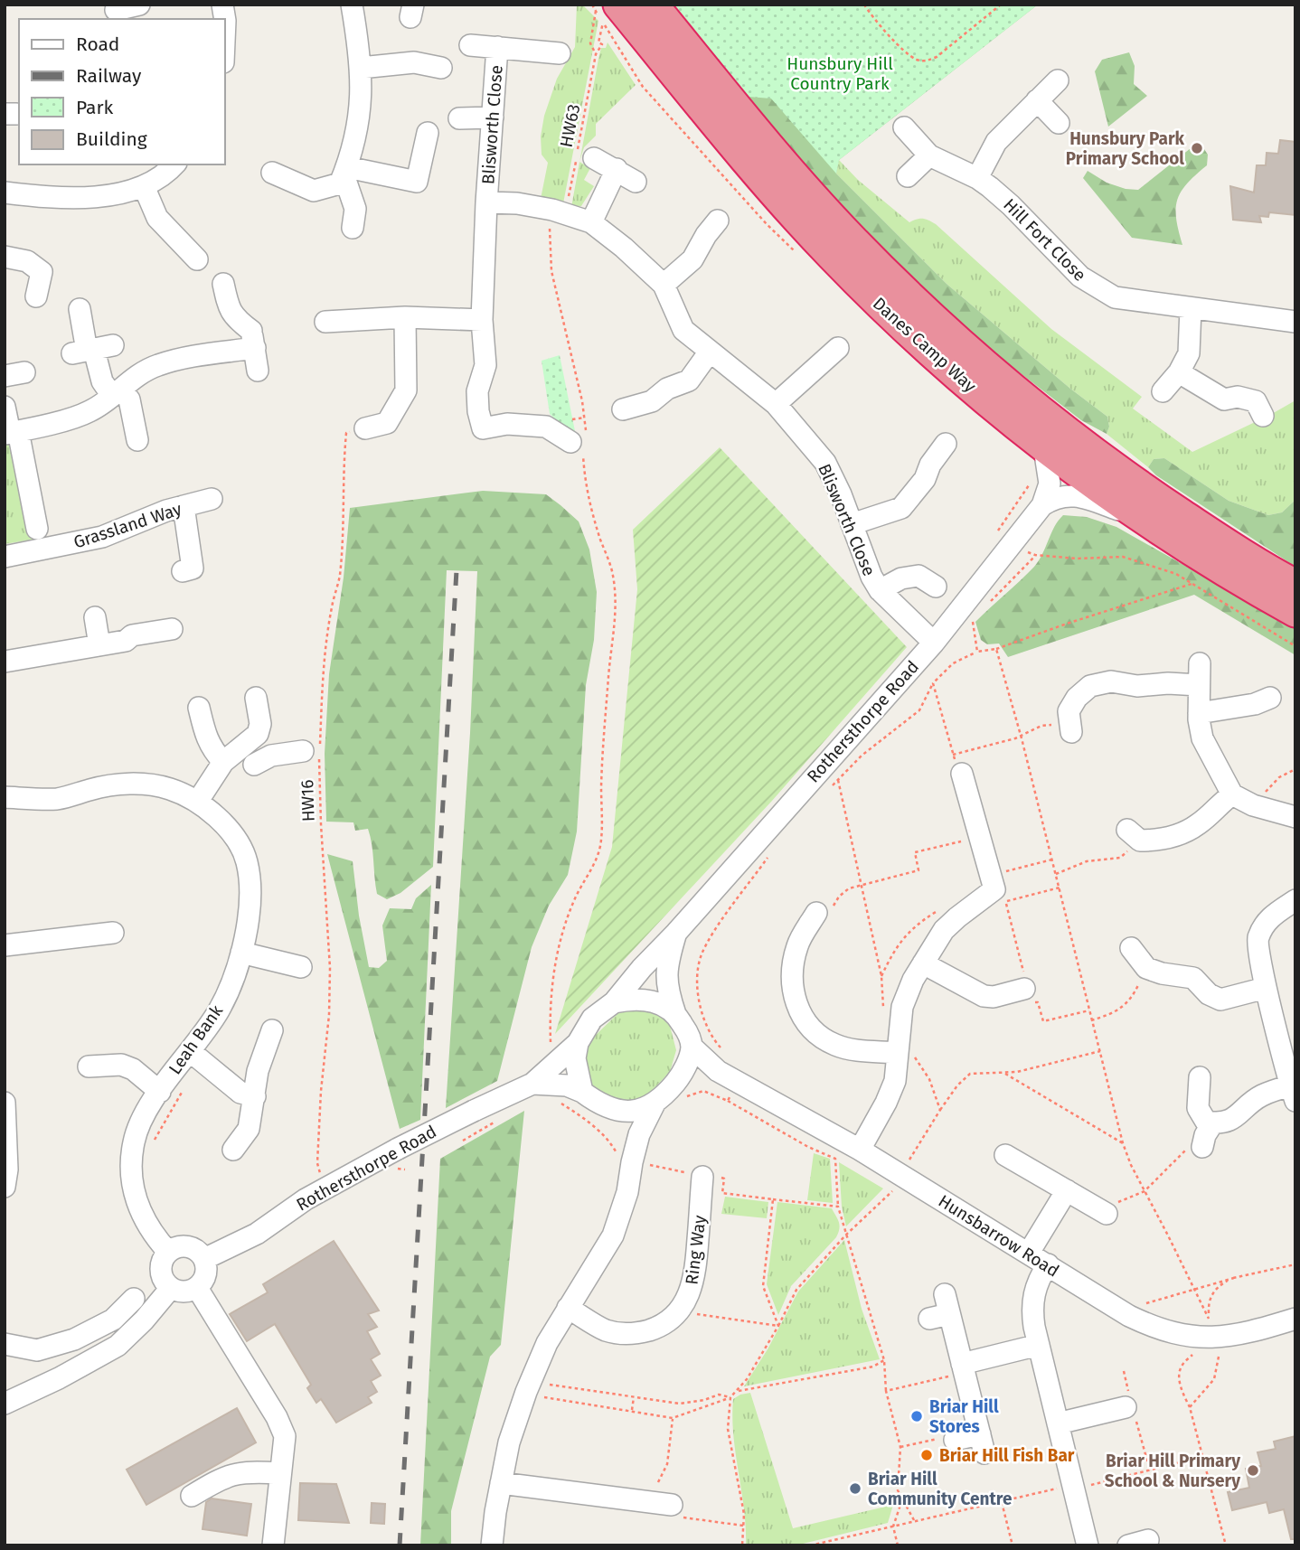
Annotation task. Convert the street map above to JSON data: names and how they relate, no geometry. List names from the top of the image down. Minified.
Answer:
{"streets":{"highway":["Danes Camp Way"],"street":["Blisworth Close","Hill Fort Close","Grassland Way","Rothersthorpe Road","Leah Bank","Hunsbarrow Road","Ring Way"],"path":["HW63","HW16"]},"crossings":[["Blisworth Close","HW63"],["Blisworth Close","Rothersthorpe Road"],["HW63","Danes Camp Way"],["HW63","Rothersthorpe Road"],["Danes Camp Way","Rothersthorpe Road"],["Rothersthorpe Road","HW16"],["Rothersthorpe Road","Leah Bank"],["Rothersthorpe Road","Hunsbarrow Road"]],"parks":["Hunsbury Hill Country Park"],"places":["Hunsbury Park Primary School","Briar Hill Stores","Briar Hill Fish Bar","Briar Hill Primary School & Nursery","Briar Hill Community Centre"],"legend":["Road","Railway","Park","Building"]}
